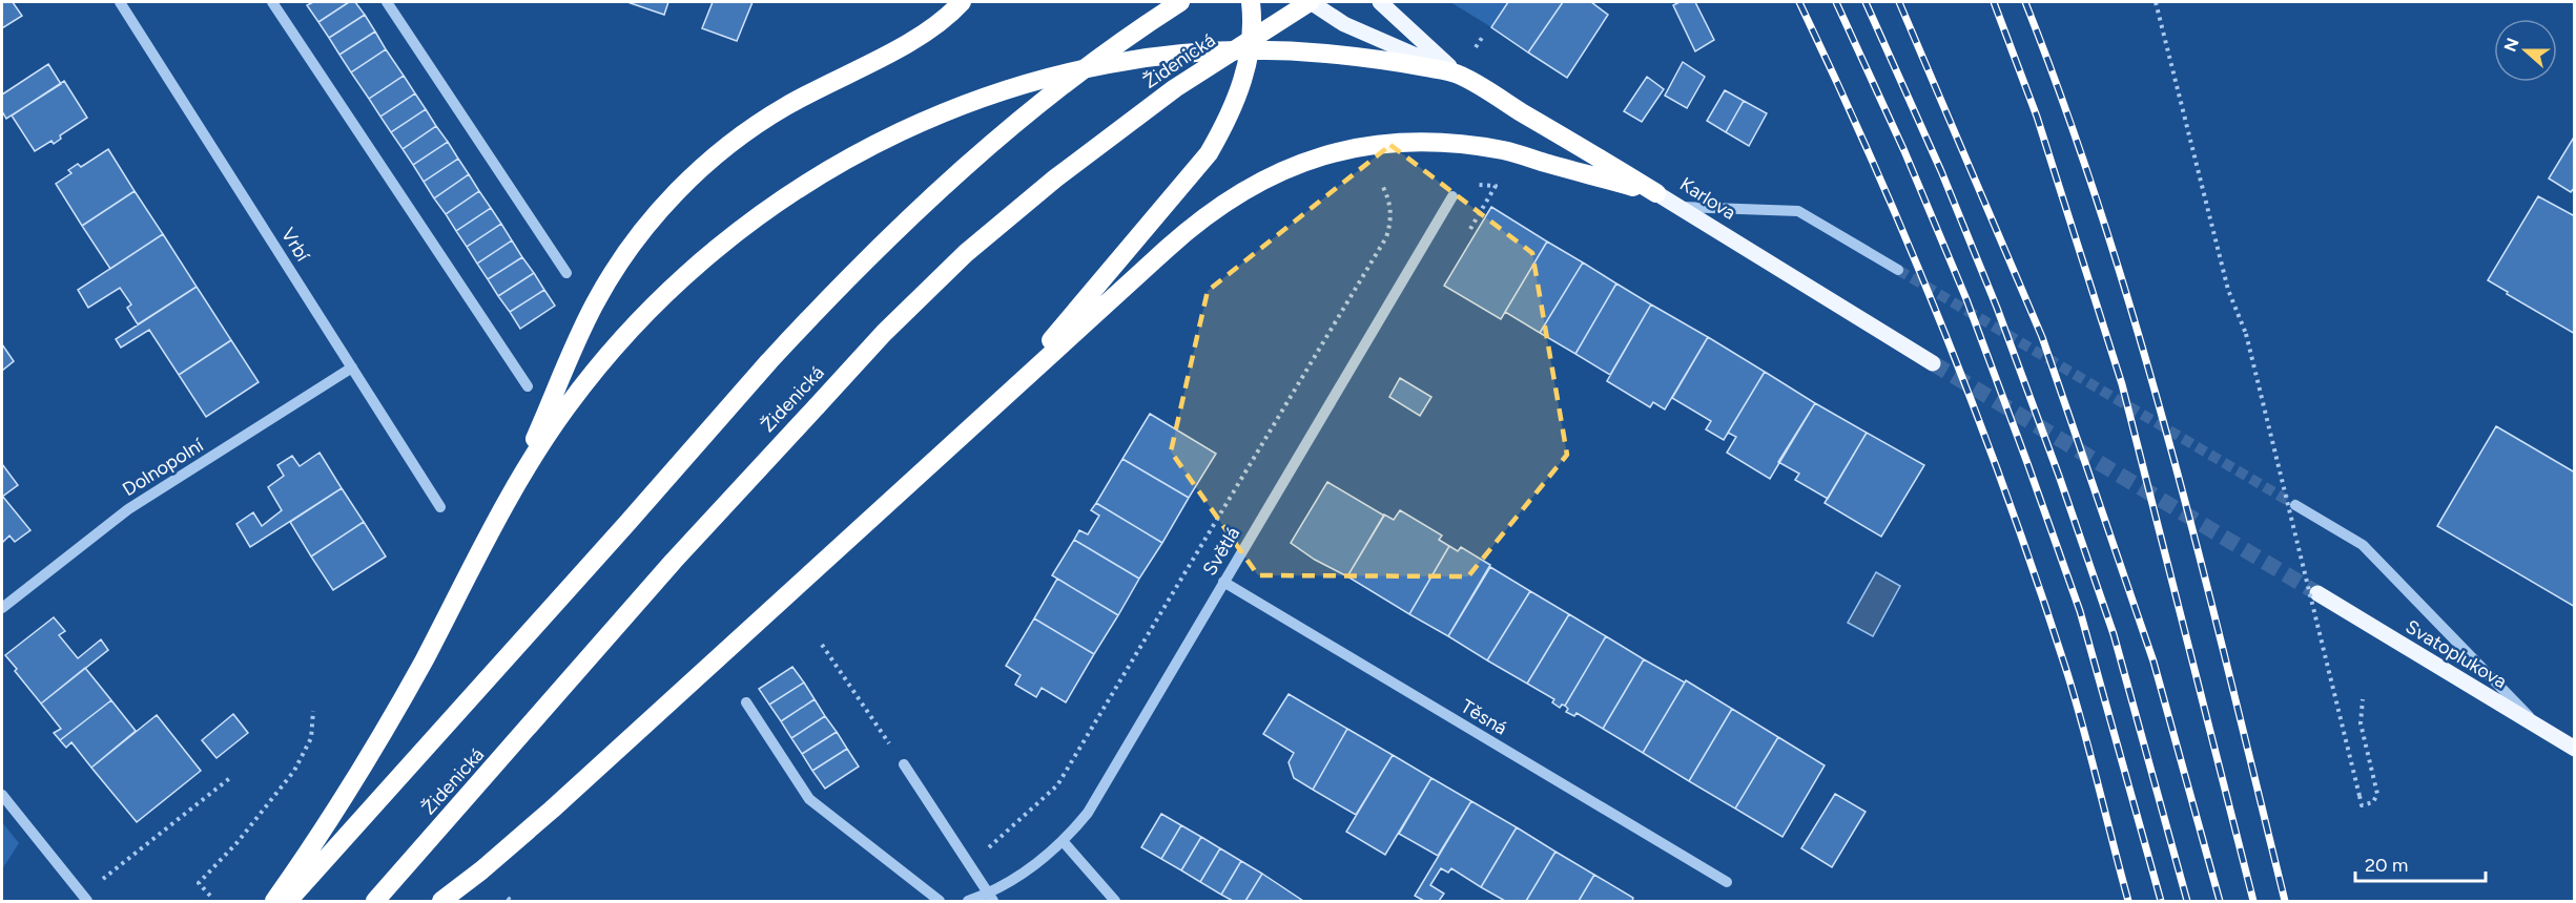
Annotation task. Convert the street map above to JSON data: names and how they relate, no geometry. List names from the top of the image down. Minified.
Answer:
{"streets":{"highway":["Židenická","Karlova"],"main road":["Svatoplukova"],"street":["Vrbí","Dolnopolní","Světlá","Těsná"]},"crossings":[["Židenická","Karlova"],["Vrbí","Dolnopolní"],["Světlá","Těsná"]],"scale_bar":"20 m","north":"left"}
